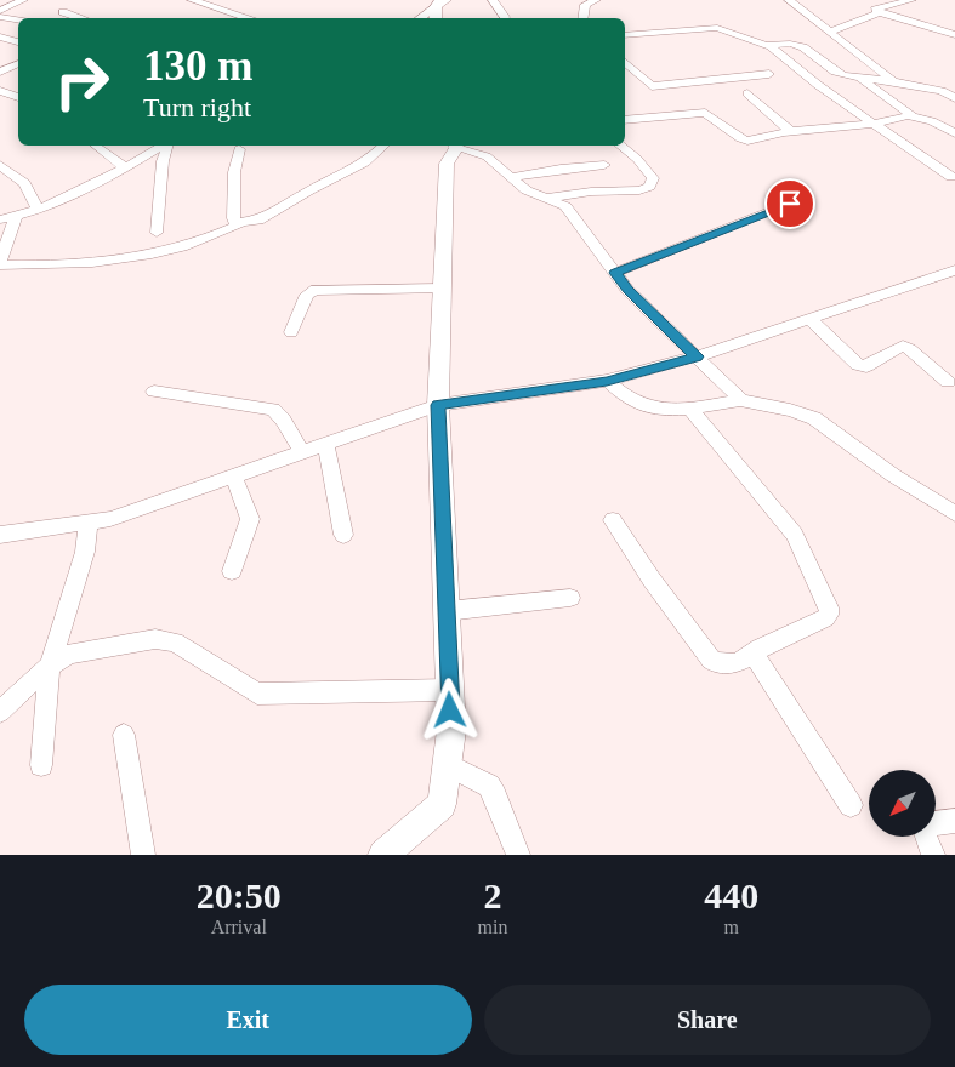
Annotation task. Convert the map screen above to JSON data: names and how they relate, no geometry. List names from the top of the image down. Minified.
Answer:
{"north":"bottom left","page":{"turn":["130 m","Turn right"],"eta":["20:50","Arrival","2","min","440","m"],"buttons":["Exit","Share"]}}
